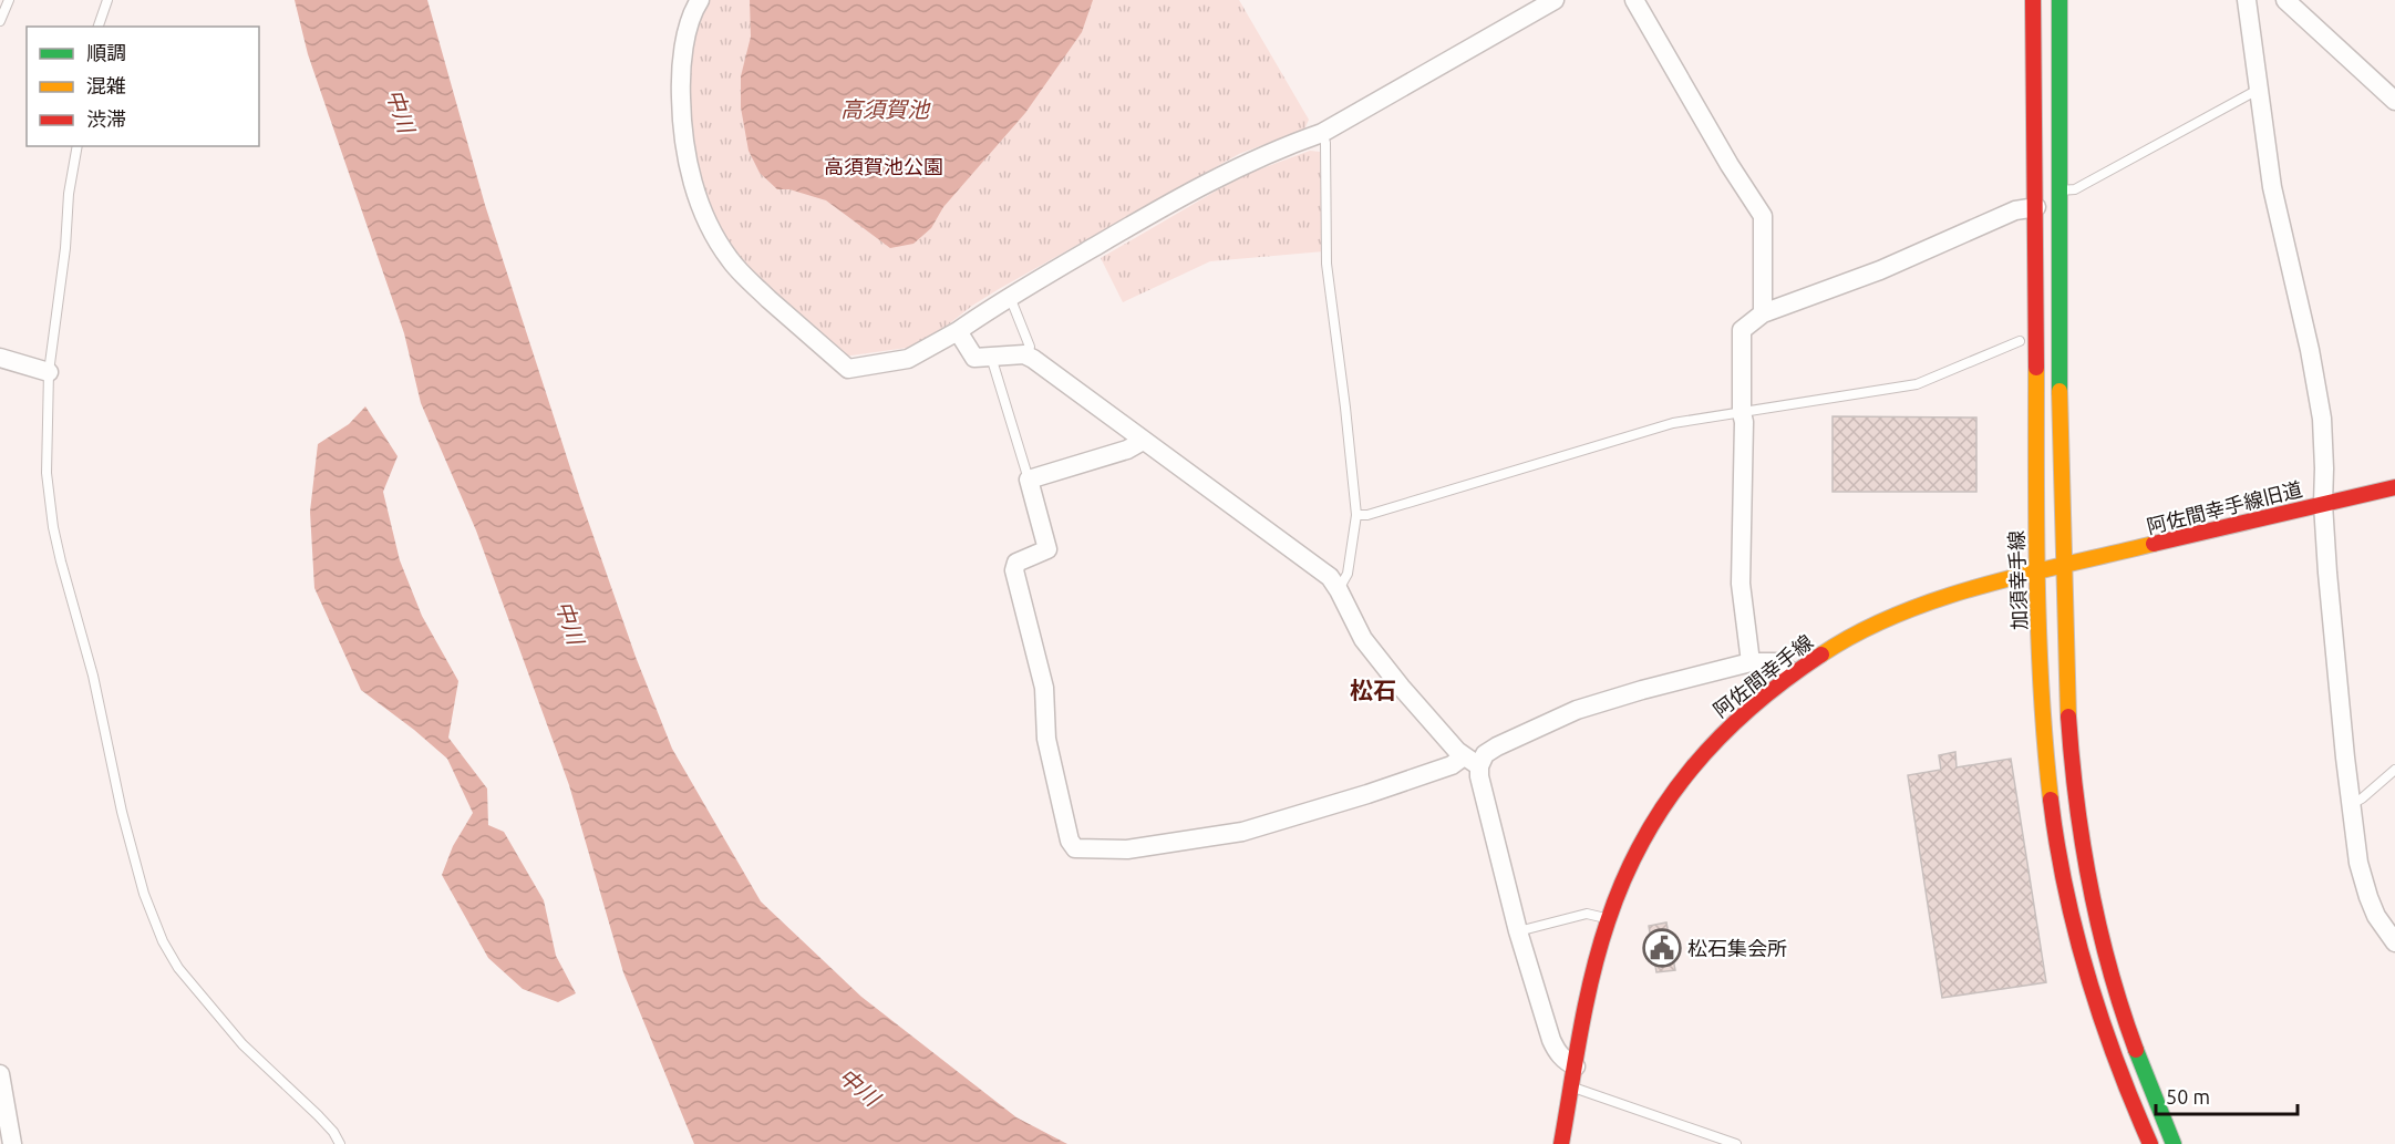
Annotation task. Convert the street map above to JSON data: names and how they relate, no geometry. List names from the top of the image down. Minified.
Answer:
{"streets":{"main road":["阿佐間幸手線旧道","加須幸手線","阿佐間幸手線"]},"crossings":[["阿佐間幸手線旧道","阿佐間幸手線"],["加須幸手線","阿佐間幸手線"]],"districts":["松石"],"water":["高須賀池","中川"],"parks":["高須賀池公園"],"places":{"public building":["松石集会所"]},"legend":["順調","混雑","渋滞"],"scale_bar":"50 m"}
